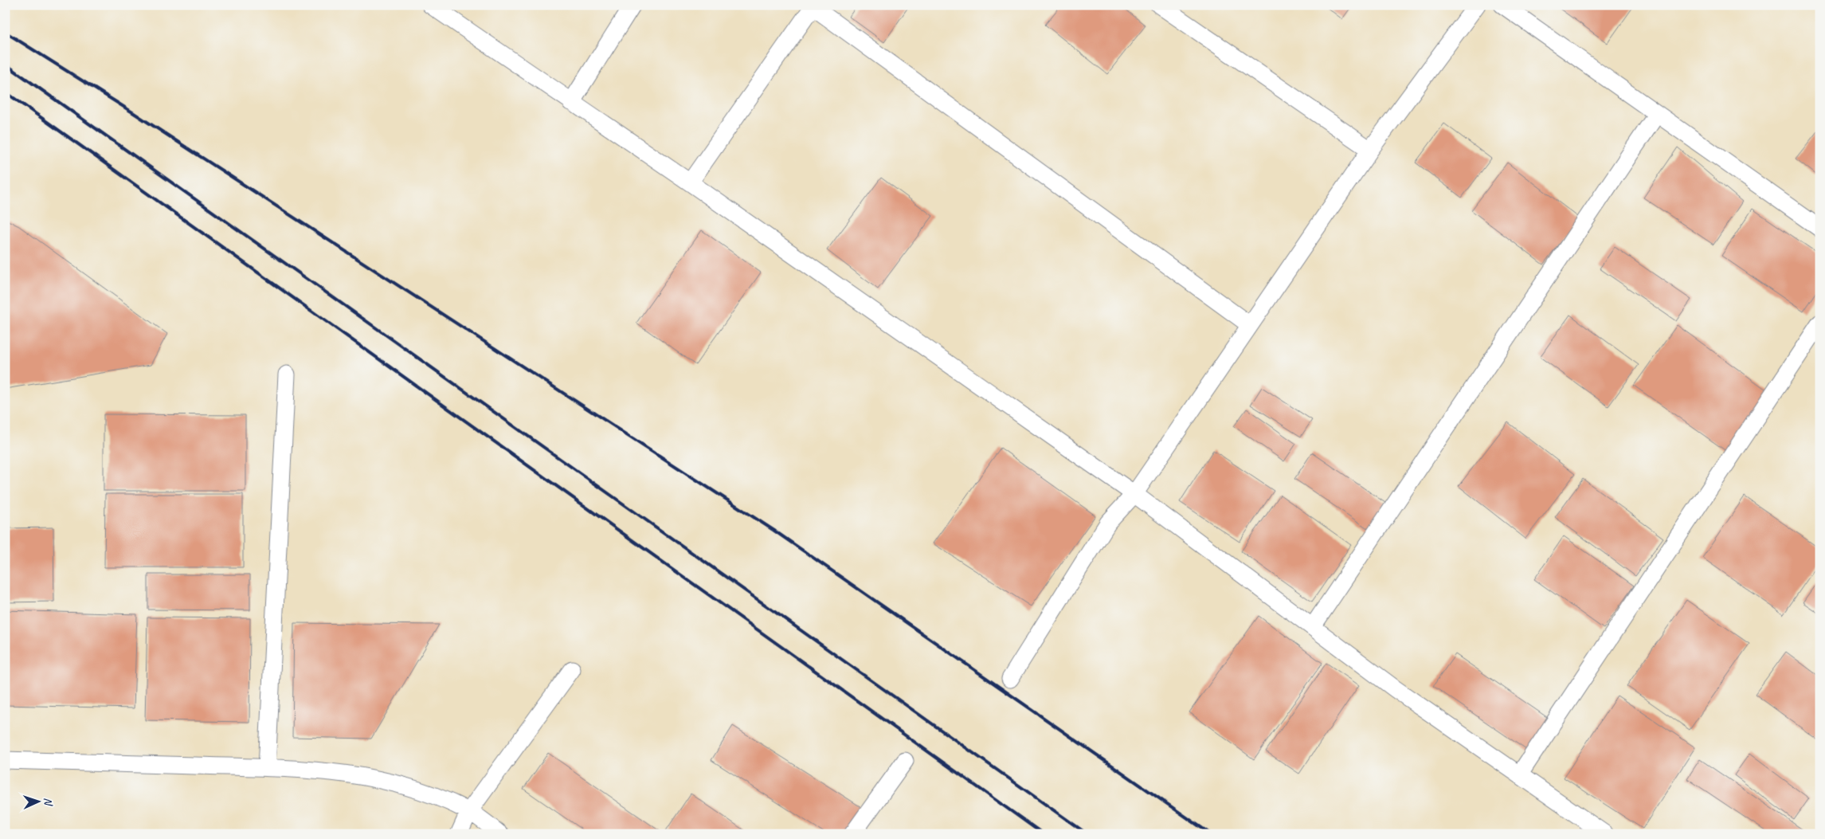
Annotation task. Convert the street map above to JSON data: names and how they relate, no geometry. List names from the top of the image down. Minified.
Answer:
{"north":"right"}
